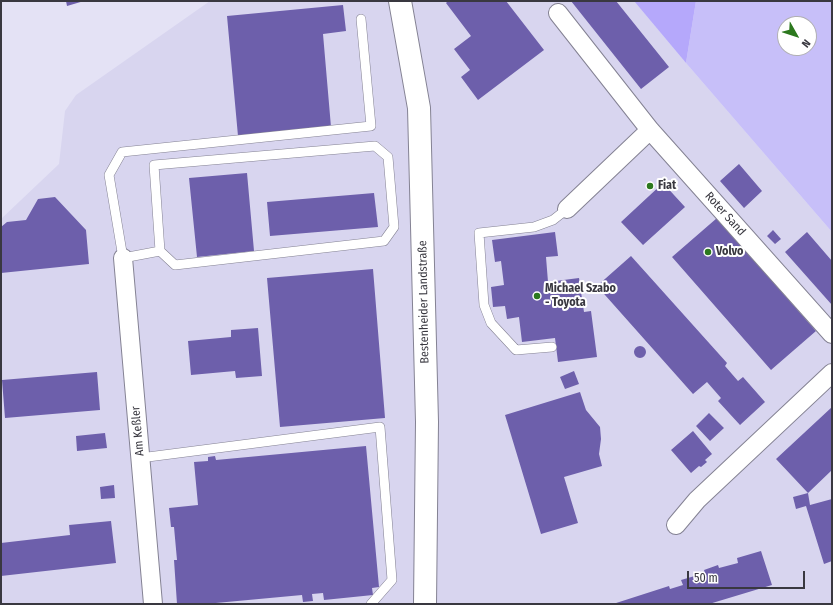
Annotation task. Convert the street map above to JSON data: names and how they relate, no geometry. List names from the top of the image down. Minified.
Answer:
{"streets":{"main road":["Bestenheider Landstraße"],"street":["Roter Sand","Am Keßler"]},"places":["Fiat","Volvo","Michael Szabo - Toyota"],"scale_bar":"50 m","north":"bottom right"}
